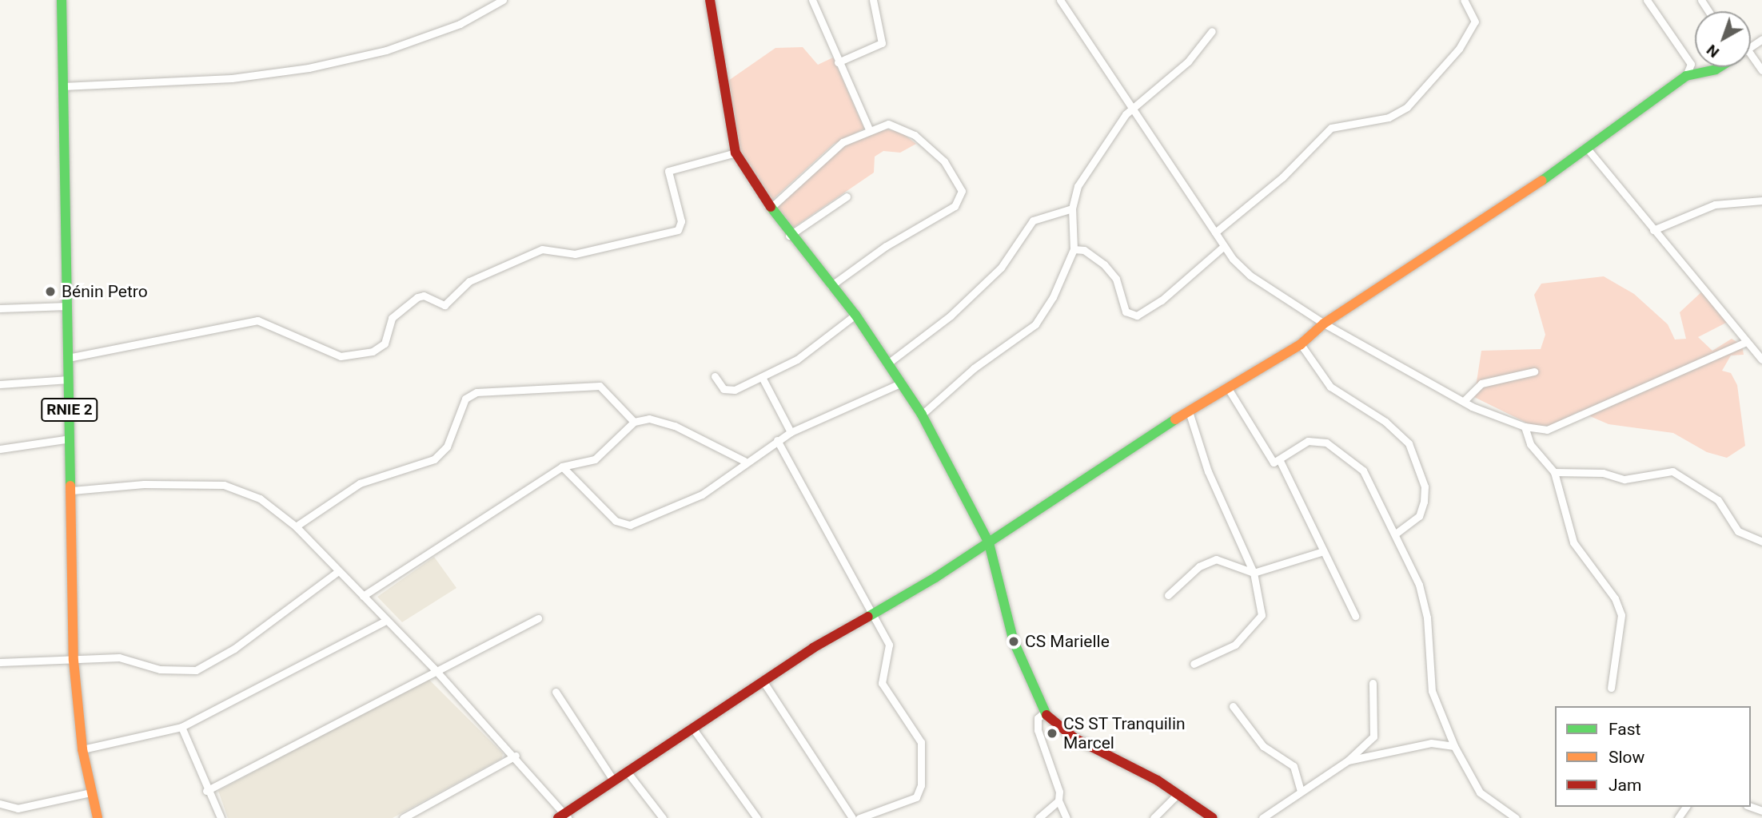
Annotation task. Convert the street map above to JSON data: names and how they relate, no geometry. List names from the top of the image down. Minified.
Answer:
{"streets":{"main road":["RNIE 2"]},"places":["Bénin Petro","CS Marielle","CS ST Tranquilin Marcel"],"legend":["Fast","Slow","Jam"],"north":"bottom left"}
